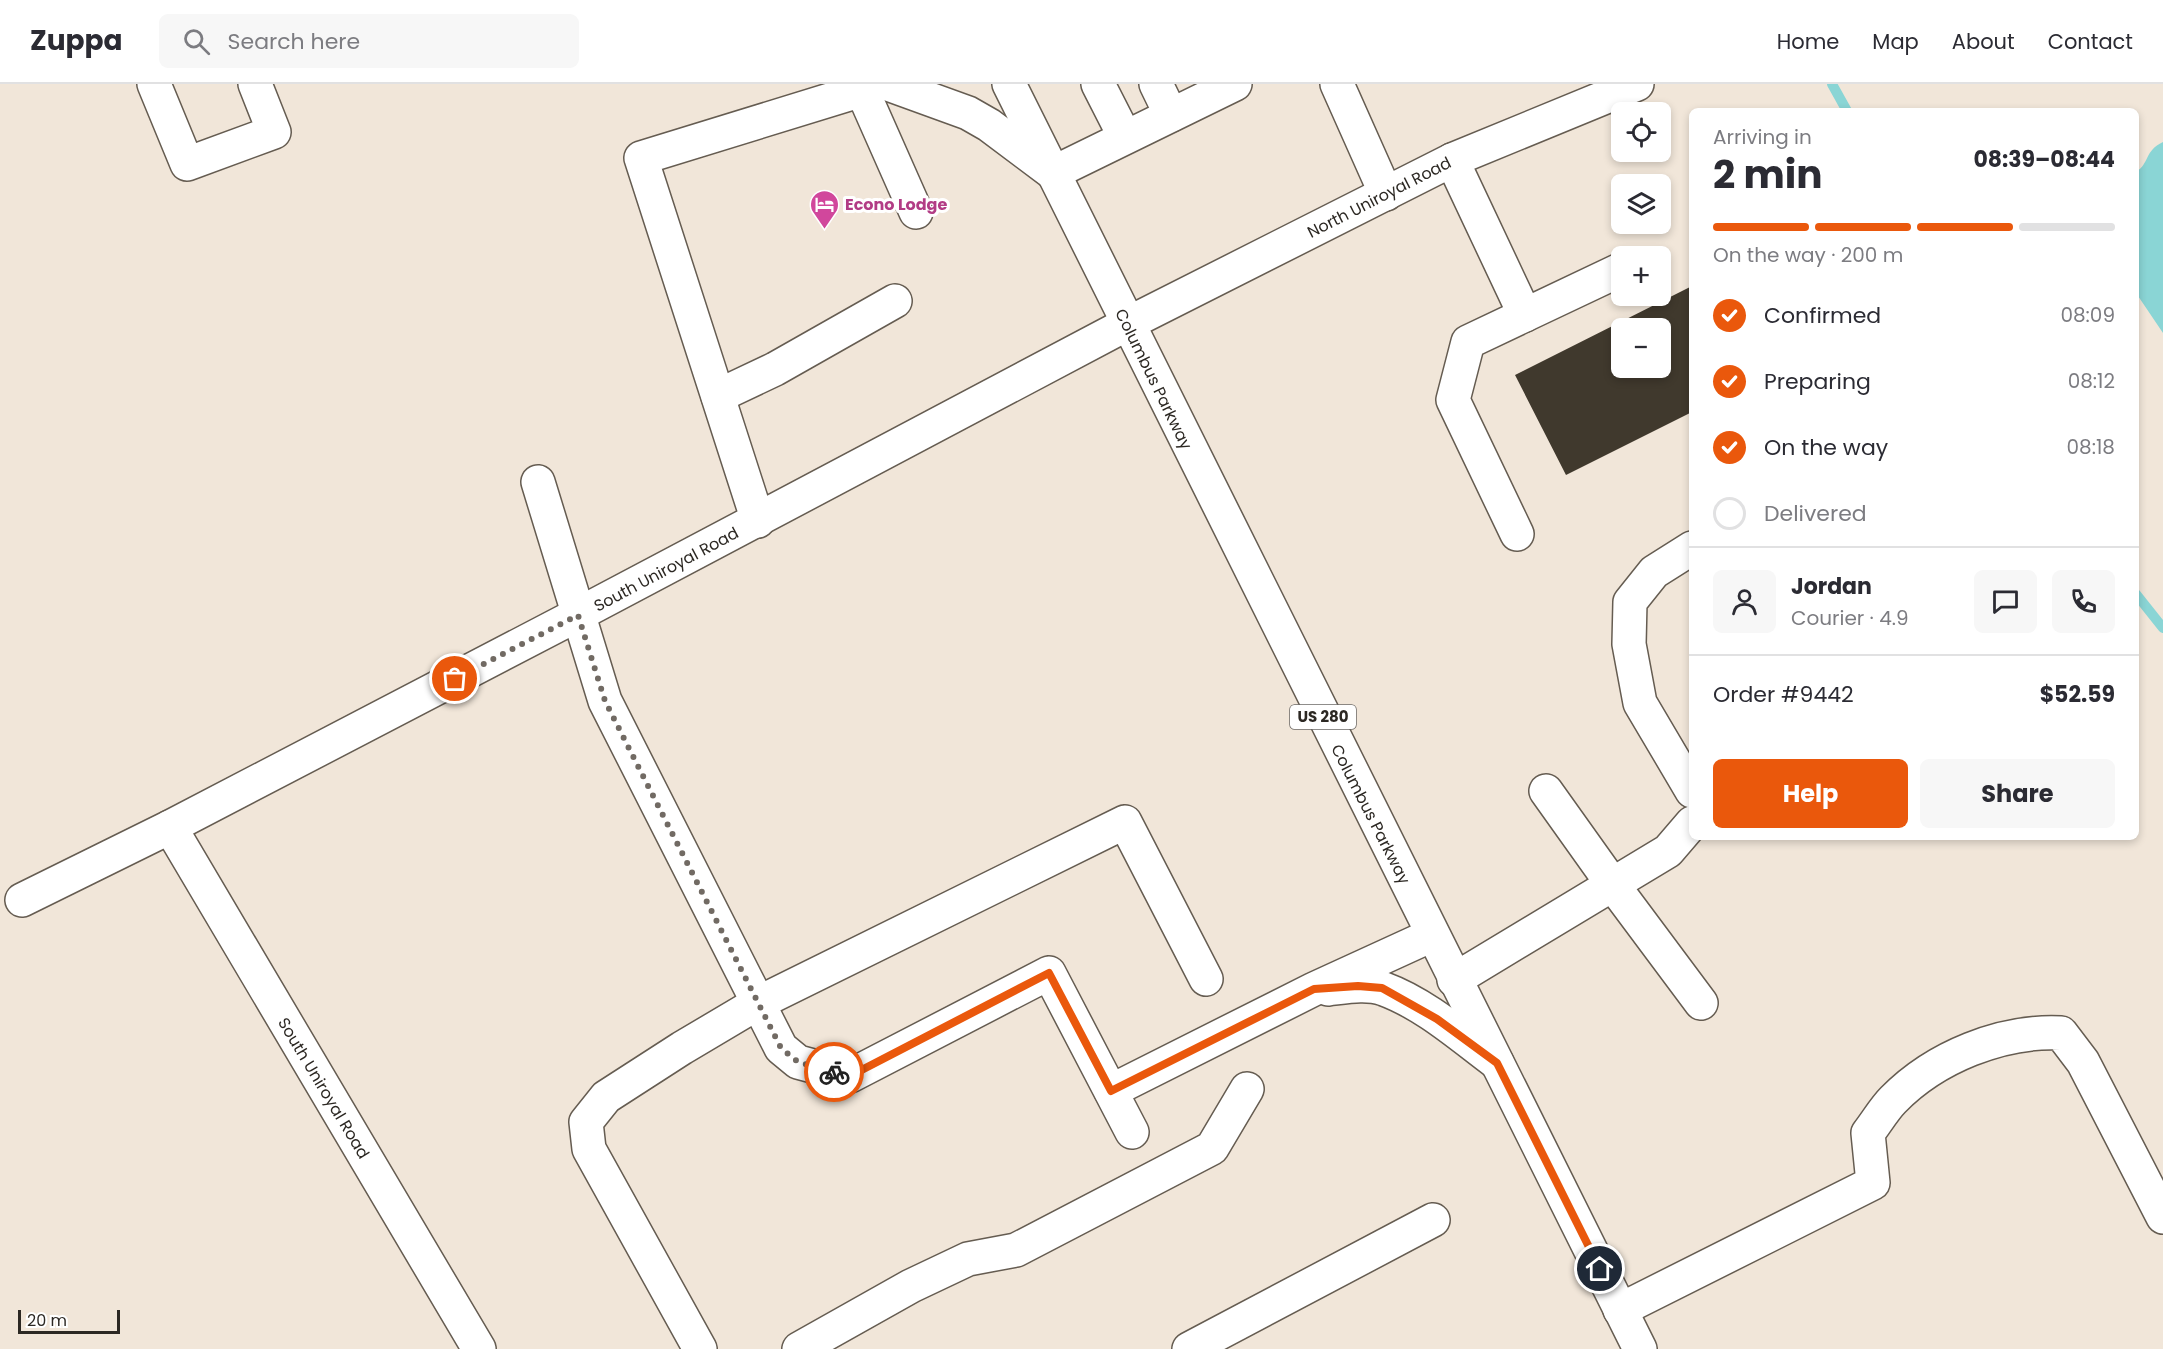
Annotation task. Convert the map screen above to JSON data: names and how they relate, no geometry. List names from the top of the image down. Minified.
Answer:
{"streets":{"main road":["North Uniroyal Road","Columbus Parkway","South Uniroyal Road","US 280"]},"crossings":[["North Uniroyal Road","Columbus Parkway"],["North Uniroyal Road","South Uniroyal Road"],["Columbus Parkway","South Uniroyal Road"]],"places":{"hotel":["Econo Lodge"]},"scale_bar":"20 m","page":{"header":"Zuppa","search":"Search here","nav":["Home","Map","About","Contact"],"map_buttons":["+","−"],"heading":["2 min","Arriving in","08:39–08:44"],"panel":["Jordan","Courier · 4.9","Order #9442","$52.59"],"bar":"On the way · 200 m","list":[["Confirmed","08:09"],["Preparing","08:12"],["On the way","08:18"],"Delivered"],"buttons":["Help","Share"],"scale":"20 m"}}
